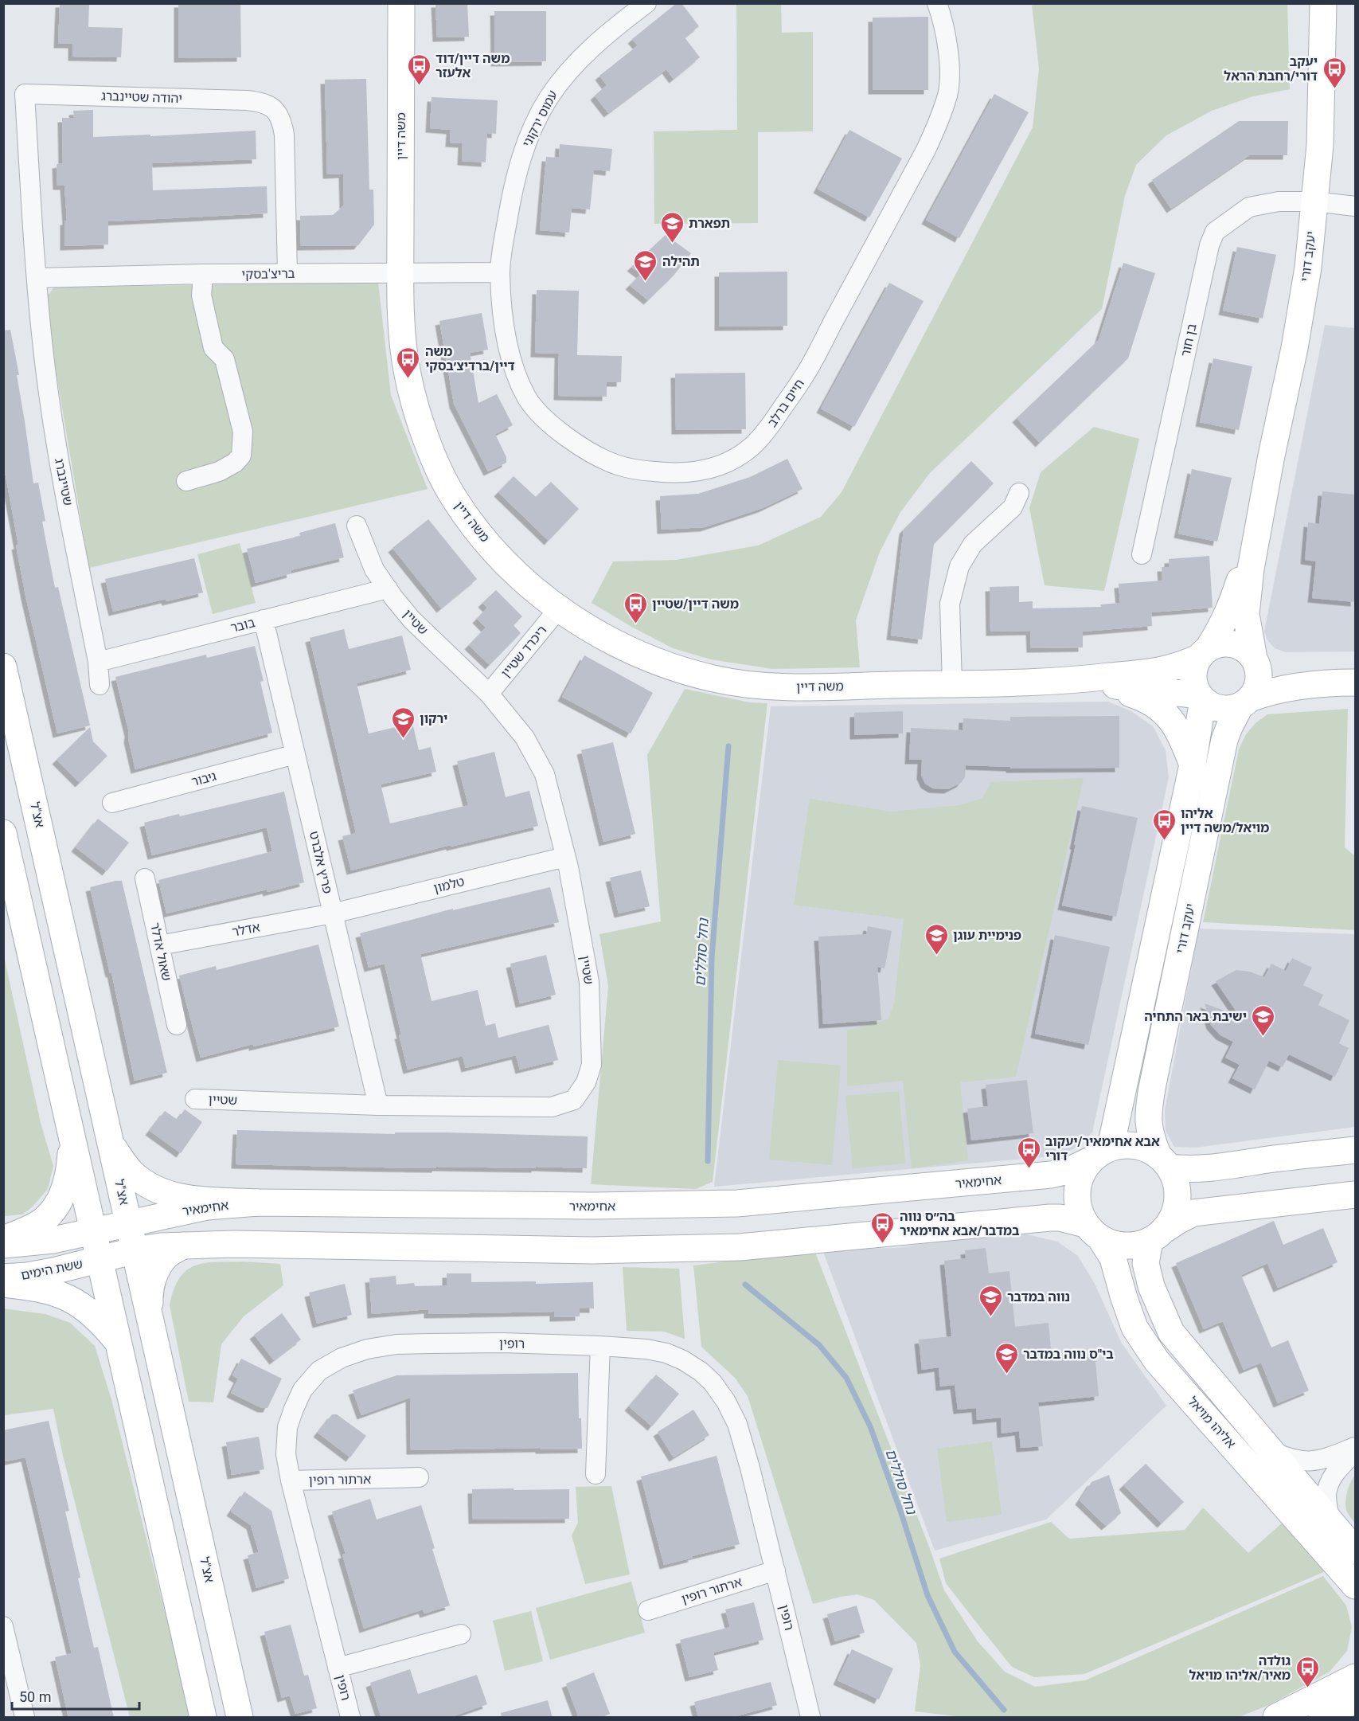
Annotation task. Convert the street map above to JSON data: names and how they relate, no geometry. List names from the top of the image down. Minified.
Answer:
{"streets":{"main road":["משה דיין","יעקב דורי","אצ\"ל","אחימאיר","ששת הימים","אליהו מויאל"],"street":["יהודה שטיינברג","עמוס ירקוני","בריצ'בסקי","בן חור","חיים ברלב","שטיינברג","שטיין","בובר","ריכרד שטיין","גיבור","פריץ אלברט","טלמון","אדלר","שאול אדלר","רופין","ארתור רופין"]},"crossings":[["יהודה שטיינברג","בריצ'בסקי"],["יהודה שטיינברג","שטיינברג"],["עמוס ירקוני","בריצ'בסקי"],["עמוס ירקוני","חיים ברלב"],["משה דיין","יעקב דורי"],["משה דיין","בריצ'בסקי"],["משה דיין","ריכרד שטיין"],["יעקב דורי","בן חור"],["יעקב דורי","אחימאיר"],["יעקב דורי","אליהו מויאל"],["בריצ'בסקי","חיים ברלב"],["בריצ'בסקי","שטיינברג"],["שטיינברג","בובר"],["שטיין","בובר"],["שטיין","ריכרד שטיין"],["שטיין","פריץ אלברט"],["שטיין","טלמון"],["בובר","פריץ אלברט"],["גיבור","פריץ אלברט"],["אצ\"ל","אחימאיר"],["פריץ אלברט","טלמון"],["פריץ אלברט","אדלר"],["טלמון","אדלר"],["אדלר","שאול אדלר"],["אחימאיר","אליהו מויאל"],["רופין","ארתור רופין"]],"water":["נחל סוללים"],"places":{"bus stop":["משה דיין/דוד אלעזר","יעקב דורי/רחבת הראל","משה דיין/ברדיצ׳בסקי","משה דיין/שטיין","אליהו מויאל/משה דיין","אבא אחימאיר/יעקוב דורי","בה״ס נווה במדבר/אבא אחימאיר","גולדה מאיר/אליהו מויאל"],"school or university":["תפארת","תהילה","ירקון","פנימיית עוגן","ישיבת באר התחיה","נווה במדבר","בי\"ס נווה במדבר"]},"scale_bar":"50 m"}
